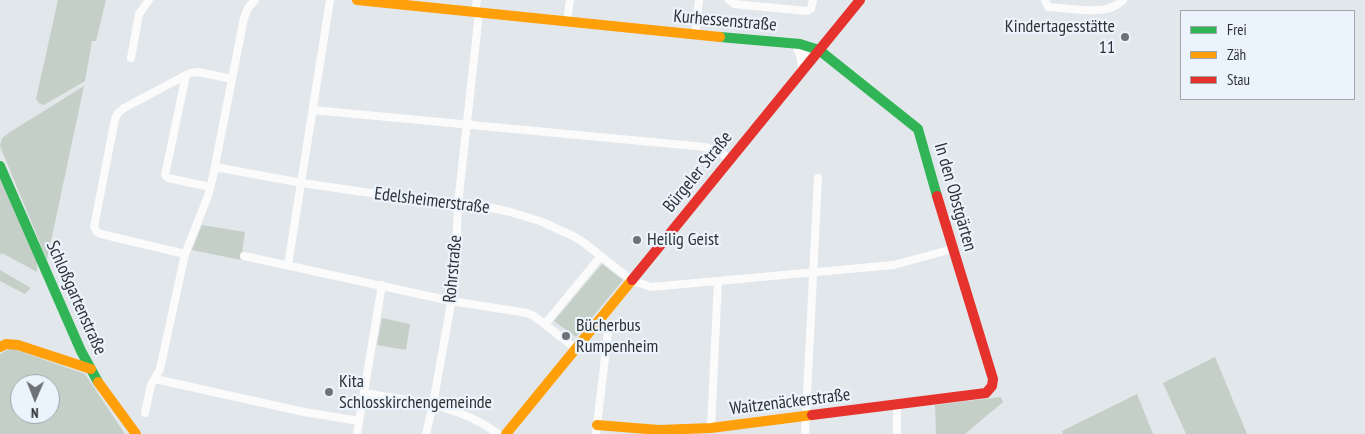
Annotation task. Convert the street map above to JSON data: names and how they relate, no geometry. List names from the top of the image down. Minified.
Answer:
{"streets":{"street":["Kurhessenstraße","Bürgeler Straße","In den Obstgärten","Edelsheimerstraße","Rohrstraße","Schloßgartenstraße","Waitzenäckerstraße"]},"crossings":[["Kurhessenstraße","Bürgeler Straße"],["Kurhessenstraße","In den Obstgärten"],["Kurhessenstraße","Rohrstraße"],["Bürgeler Straße","In den Obstgärten"],["Bürgeler Straße","Edelsheimerstraße"],["In den Obstgärten","Edelsheimerstraße"],["In den Obstgärten","Waitzenäckerstraße"],["Edelsheimerstraße","Rohrstraße"]],"places":["Kindertagesstätte 11","Heilig Geist","Bücherbus Rumpenheim","Kita Schlosskirchengemeinde"],"legend":["Frei","Zäh","Stau"],"north":"bottom"}
